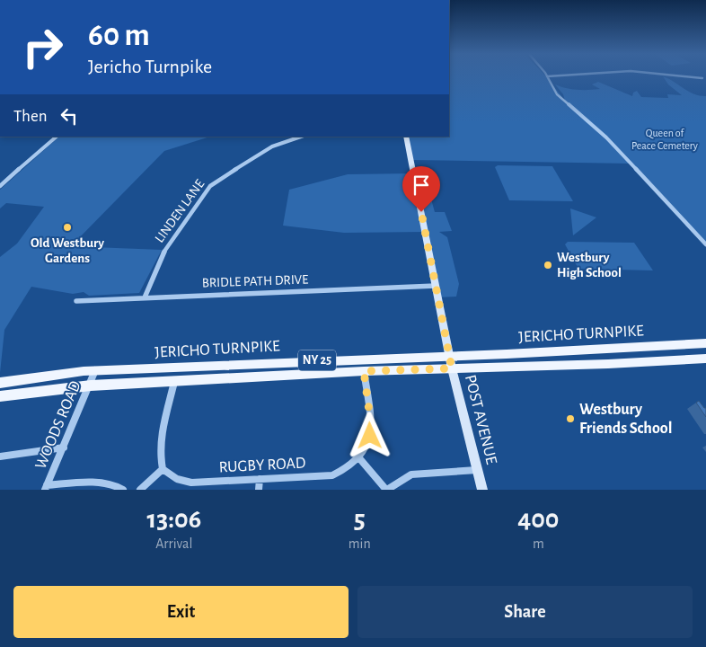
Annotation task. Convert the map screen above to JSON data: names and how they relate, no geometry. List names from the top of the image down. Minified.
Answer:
{"streets":{"main road":["JERICHO TURNPIKE","NY 25","POST AVENUE"],"street":["LINDEN LANE","BRIDLE PATH DRIVE","WOODS ROAD","RUGBY ROAD"]},"crossings":[["LINDEN LANE","BRIDLE PATH DRIVE"],["BRIDLE PATH DRIVE","POST AVENUE"],["JERICHO TURNPIKE","POST AVENUE"],["JERICHO TURNPIKE","WOODS ROAD"]],"parks":["Queen of Peace Cemetery"],"places":["Old Westbury Gardens","Westbury High School","Westbury Friends School"],"page":{"turn":["60 m","Jericho Turnpike"],"then":"Then","eta":["13:06","Arrival","5","min","400","m"],"buttons":["Exit","Share"]}}
